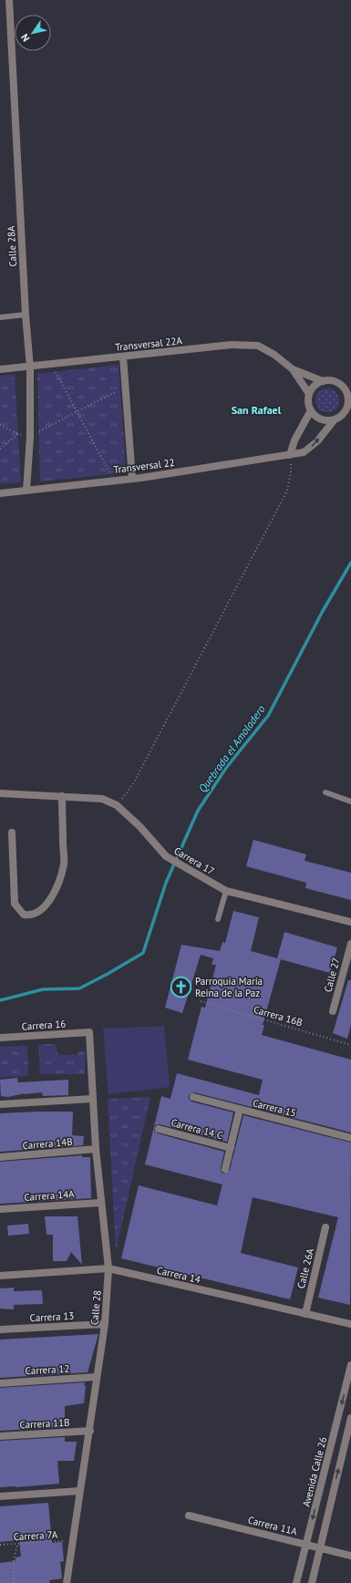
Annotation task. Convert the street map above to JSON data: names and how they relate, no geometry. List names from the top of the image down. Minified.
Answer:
{"streets":{"street":["Calle 28A","Transversal 22A","Transversal 22","Carrera 17","Calle 27","Carrera 16","Carrera 15","Carrera 14 C","Carrera 14B","Carrera 14A","Calle 26A","Carrera 14","Calle 28","Carrera 13","Carrera 12","Carrera 11B","Avenida Calle 26","Carrera 11A"],"path":["Carrera 16B","Carrera 7A"]},"crossings":[["Calle 28A","Transversal 22A"],["Calle 28A","Transversal 22"],["Carrera 16","Calle 28"],["Carrera 14B","Calle 28"],["Carrera 14A","Calle 28"],["Calle 26A","Carrera 14"],["Carrera 14","Calle 28"],["Calle 28","Carrera 13"],["Calle 28","Carrera 12"],["Calle 28","Carrera 11B"],["Calle 28","Carrera 7A"],["Avenida Calle 26","Carrera 11A"]],"districts":["San Rafael"],"water":["Quebrada el Amoladero"],"places":{"church":["Parroquia María Reina de la Paz"]},"north":"bottom left"}
